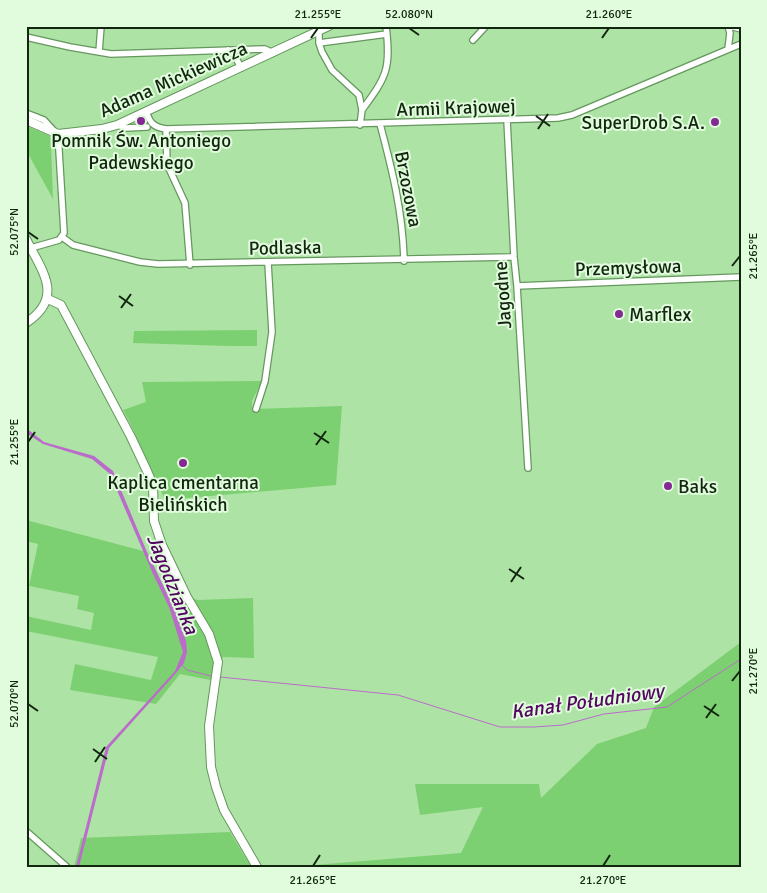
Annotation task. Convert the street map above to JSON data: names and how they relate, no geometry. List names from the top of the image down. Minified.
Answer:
{"streets":{"street":["Adama Mickiewicza","Armii Krajowej","Brzozowa","Podlaska","Przemysłowa","Jagodne"]},"crossings":[["Adama Mickiewicza","Armii Krajowej"],["Armii Krajowej","Brzozowa"],["Armii Krajowej","Jagodne"],["Brzozowa","Podlaska"],["Podlaska","Jagodne"],["Przemysłowa","Jagodne"]],"water":["Jagodzianka","Kanał Południowy"],"places":["Pomnik Św. Antoniego Padewskiego","SuperDrob S.A.","Marflex","Kaplica cmentarna Bielińskich","Baks"],"coordinates":["21.255°E","52.080°N","21.260°E","52.075°N","21.265°E","21.270°E","52.070°N"]}
